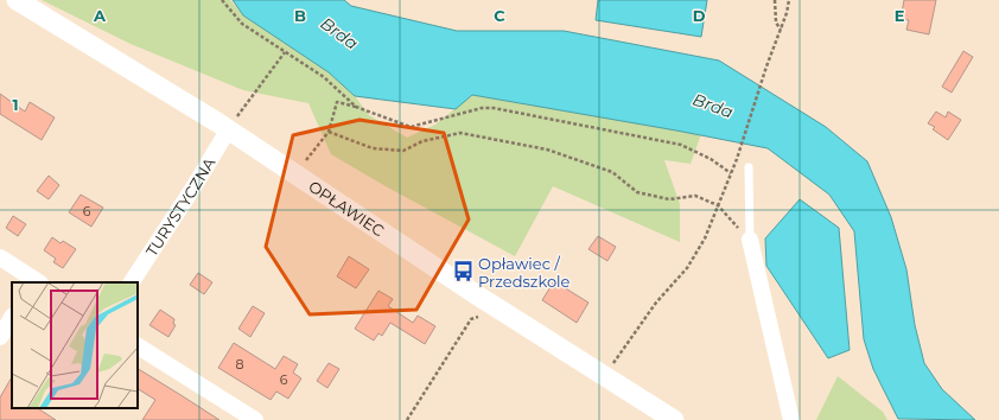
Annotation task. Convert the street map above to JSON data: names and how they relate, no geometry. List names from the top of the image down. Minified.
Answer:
{"streets":{"street":["TURYSTYCZNA","OPŁAWIEC"]},"crossings":[["TURYSTYCZNA","OPŁAWIEC"]],"water":["Brda"],"places":{"bus stop":["Opławiec / Przedszkole"]},"house_numbers":["6","8","6"],"grid":{"columns":["A","B","C","D","E"],"rows":["1"]}}
